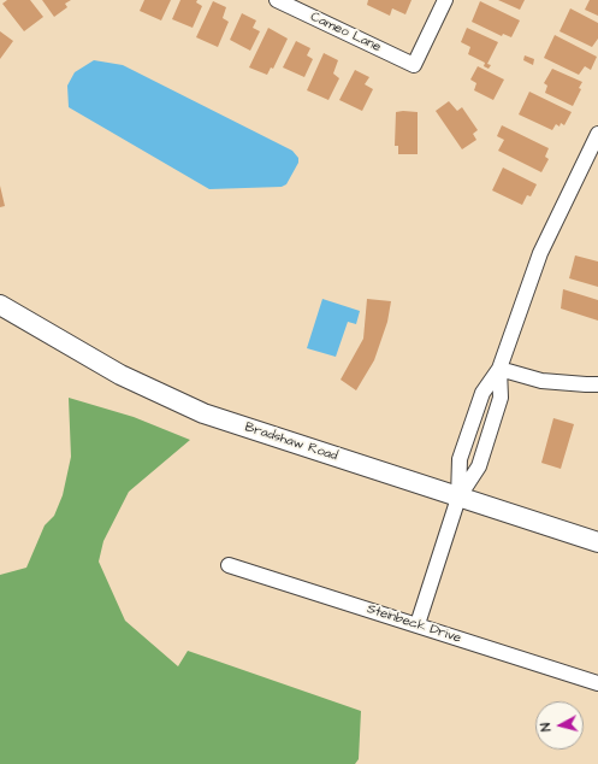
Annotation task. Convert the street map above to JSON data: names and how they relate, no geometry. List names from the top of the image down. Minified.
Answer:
{"streets":{"street":["Cameo Lane","Bradshaw Road","Steinbeck Drive"]},"north":"left"}
